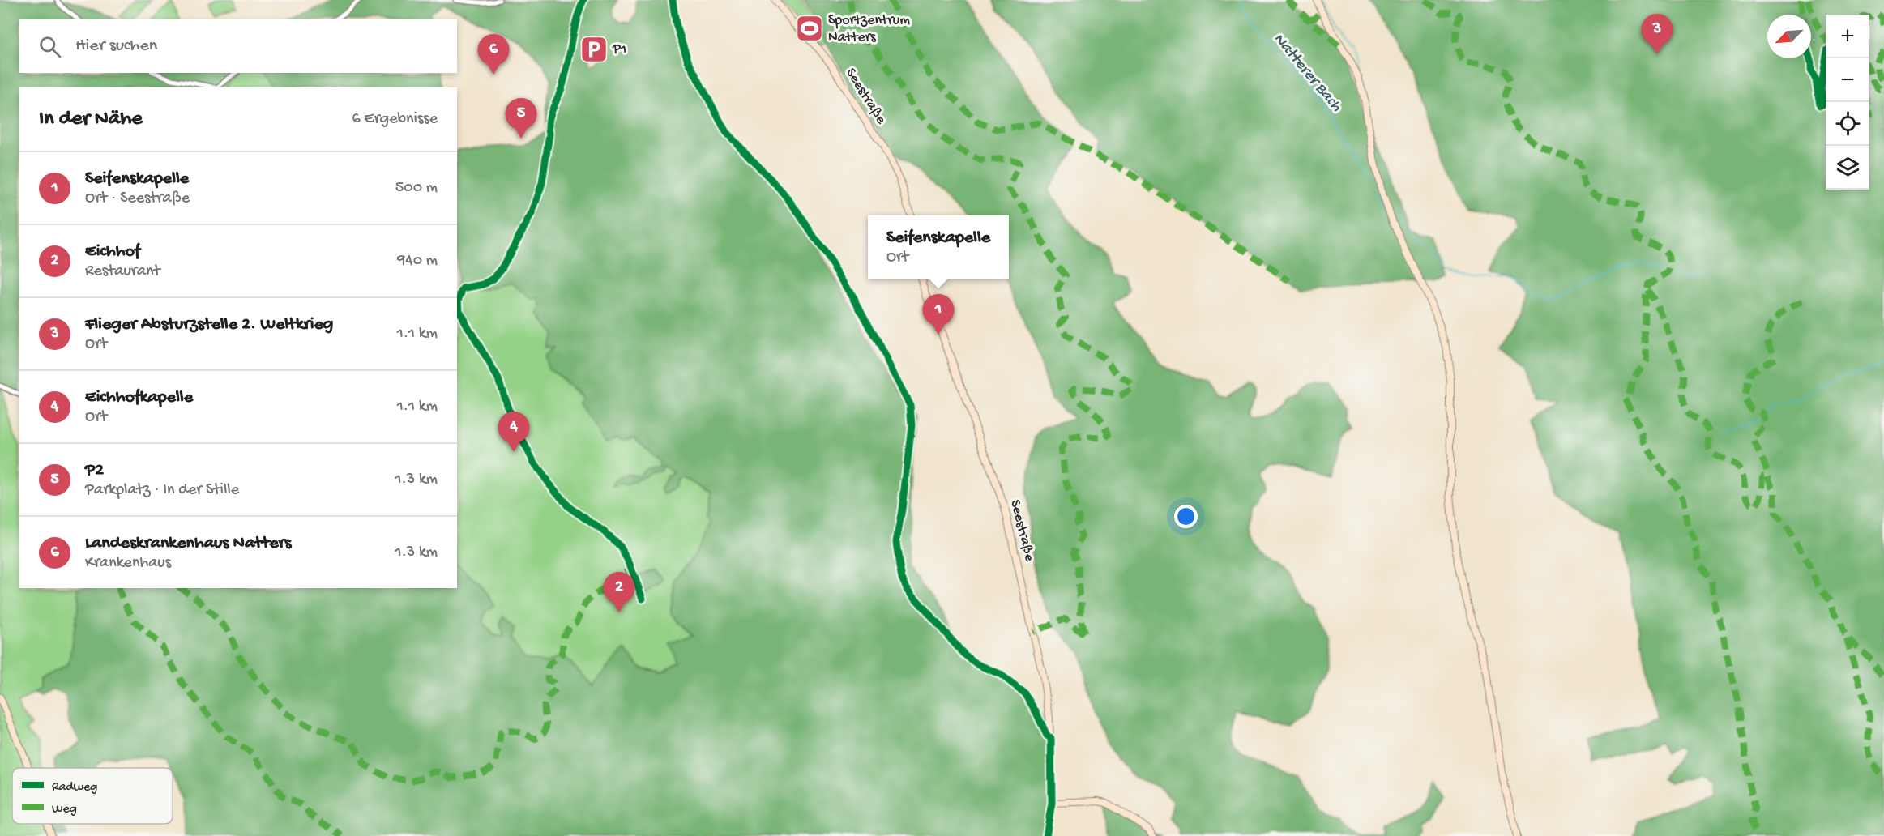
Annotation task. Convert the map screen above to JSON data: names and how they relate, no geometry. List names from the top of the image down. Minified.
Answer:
{"streets":{"street":["Seestraße"]},"water":["Natterer Bach"],"places":{"sports":["Sportzentrum Natters"],"parking":["P1"]},"legend":["Radweg","Weg"],"north":"bottom left","page":{"pins":["3","6","5","1","4","2"],"map_buttons":["+","−"],"search":"Hier suchen","heading":["In der Nähe","6 Ergebnisse"],"list":[{"mark":"1","name":"Seifenskapelle","note":"Ort · Seestraße","value":"500 m"},{"mark":"2","name":"Eichhof","note":"Restaurant","value":"940 m"},{"mark":"3","name":"Flieger Absturzstelle 2. Weltkrieg","note":"Ort","value":"1.1 km"},{"mark":"4","name":"Eichhofkapelle","note":"Ort","value":"1.1 km"},{"mark":"5","name":"P2","note":"Parkplatz · In der Stille","value":"1.3 km"},{"mark":"6","name":"Landeskrankenhaus Natters","note":"Krankenhaus","value":"1.3 km"}],"popup":["Seifenskapelle","Ort"]}}
